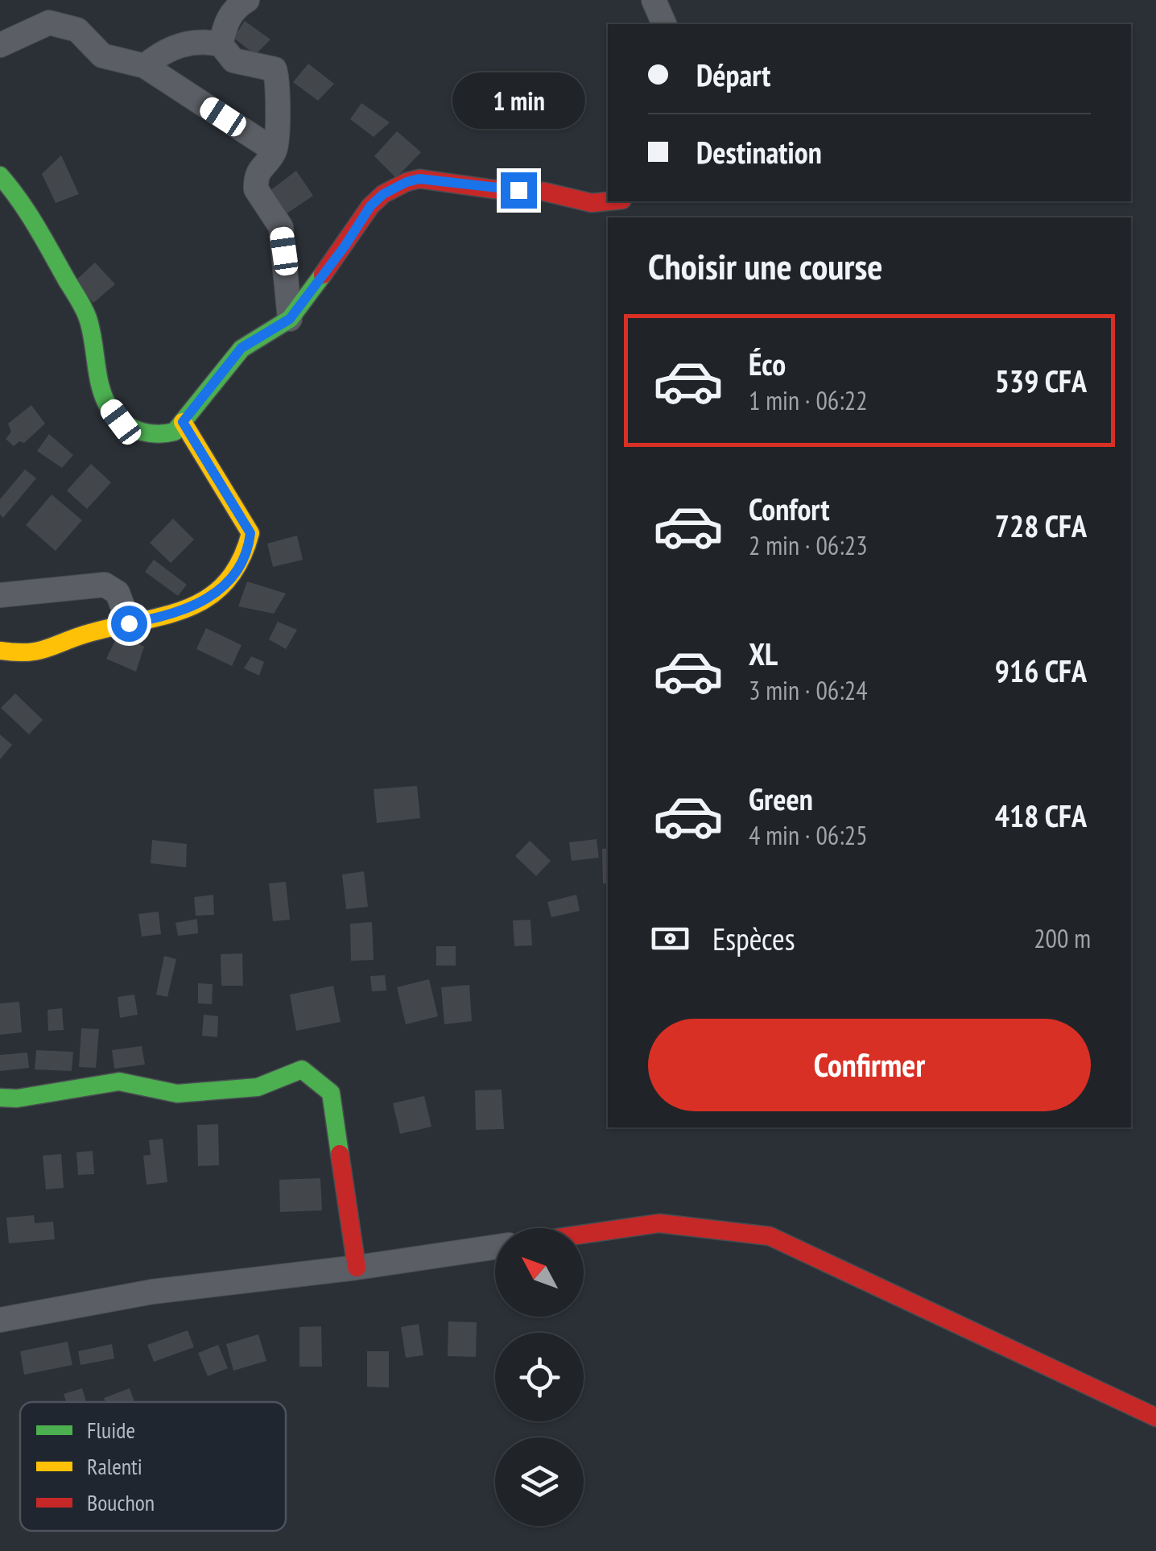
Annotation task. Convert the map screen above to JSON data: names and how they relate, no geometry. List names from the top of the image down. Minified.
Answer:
{"legend":["Fluide","Ralenti","Bouchon"],"north":"top left","page":{"banner":["Départ","Destination"],"bubble":"1 min","heading":"Choisir une course","list":[{"name":"Éco","note":"1 min · 06:22","value":"539 CFA"},{"name":"Confort","note":"2 min · 06:23","value":"728 CFA"},{"name":"XL","note":"3 min · 06:24","value":"916 CFA"},{"name":"Green","note":"4 min · 06:25","value":"418 CFA"}],"pay":["Espèces","200 m"],"buttons":"Confirmer"}}
